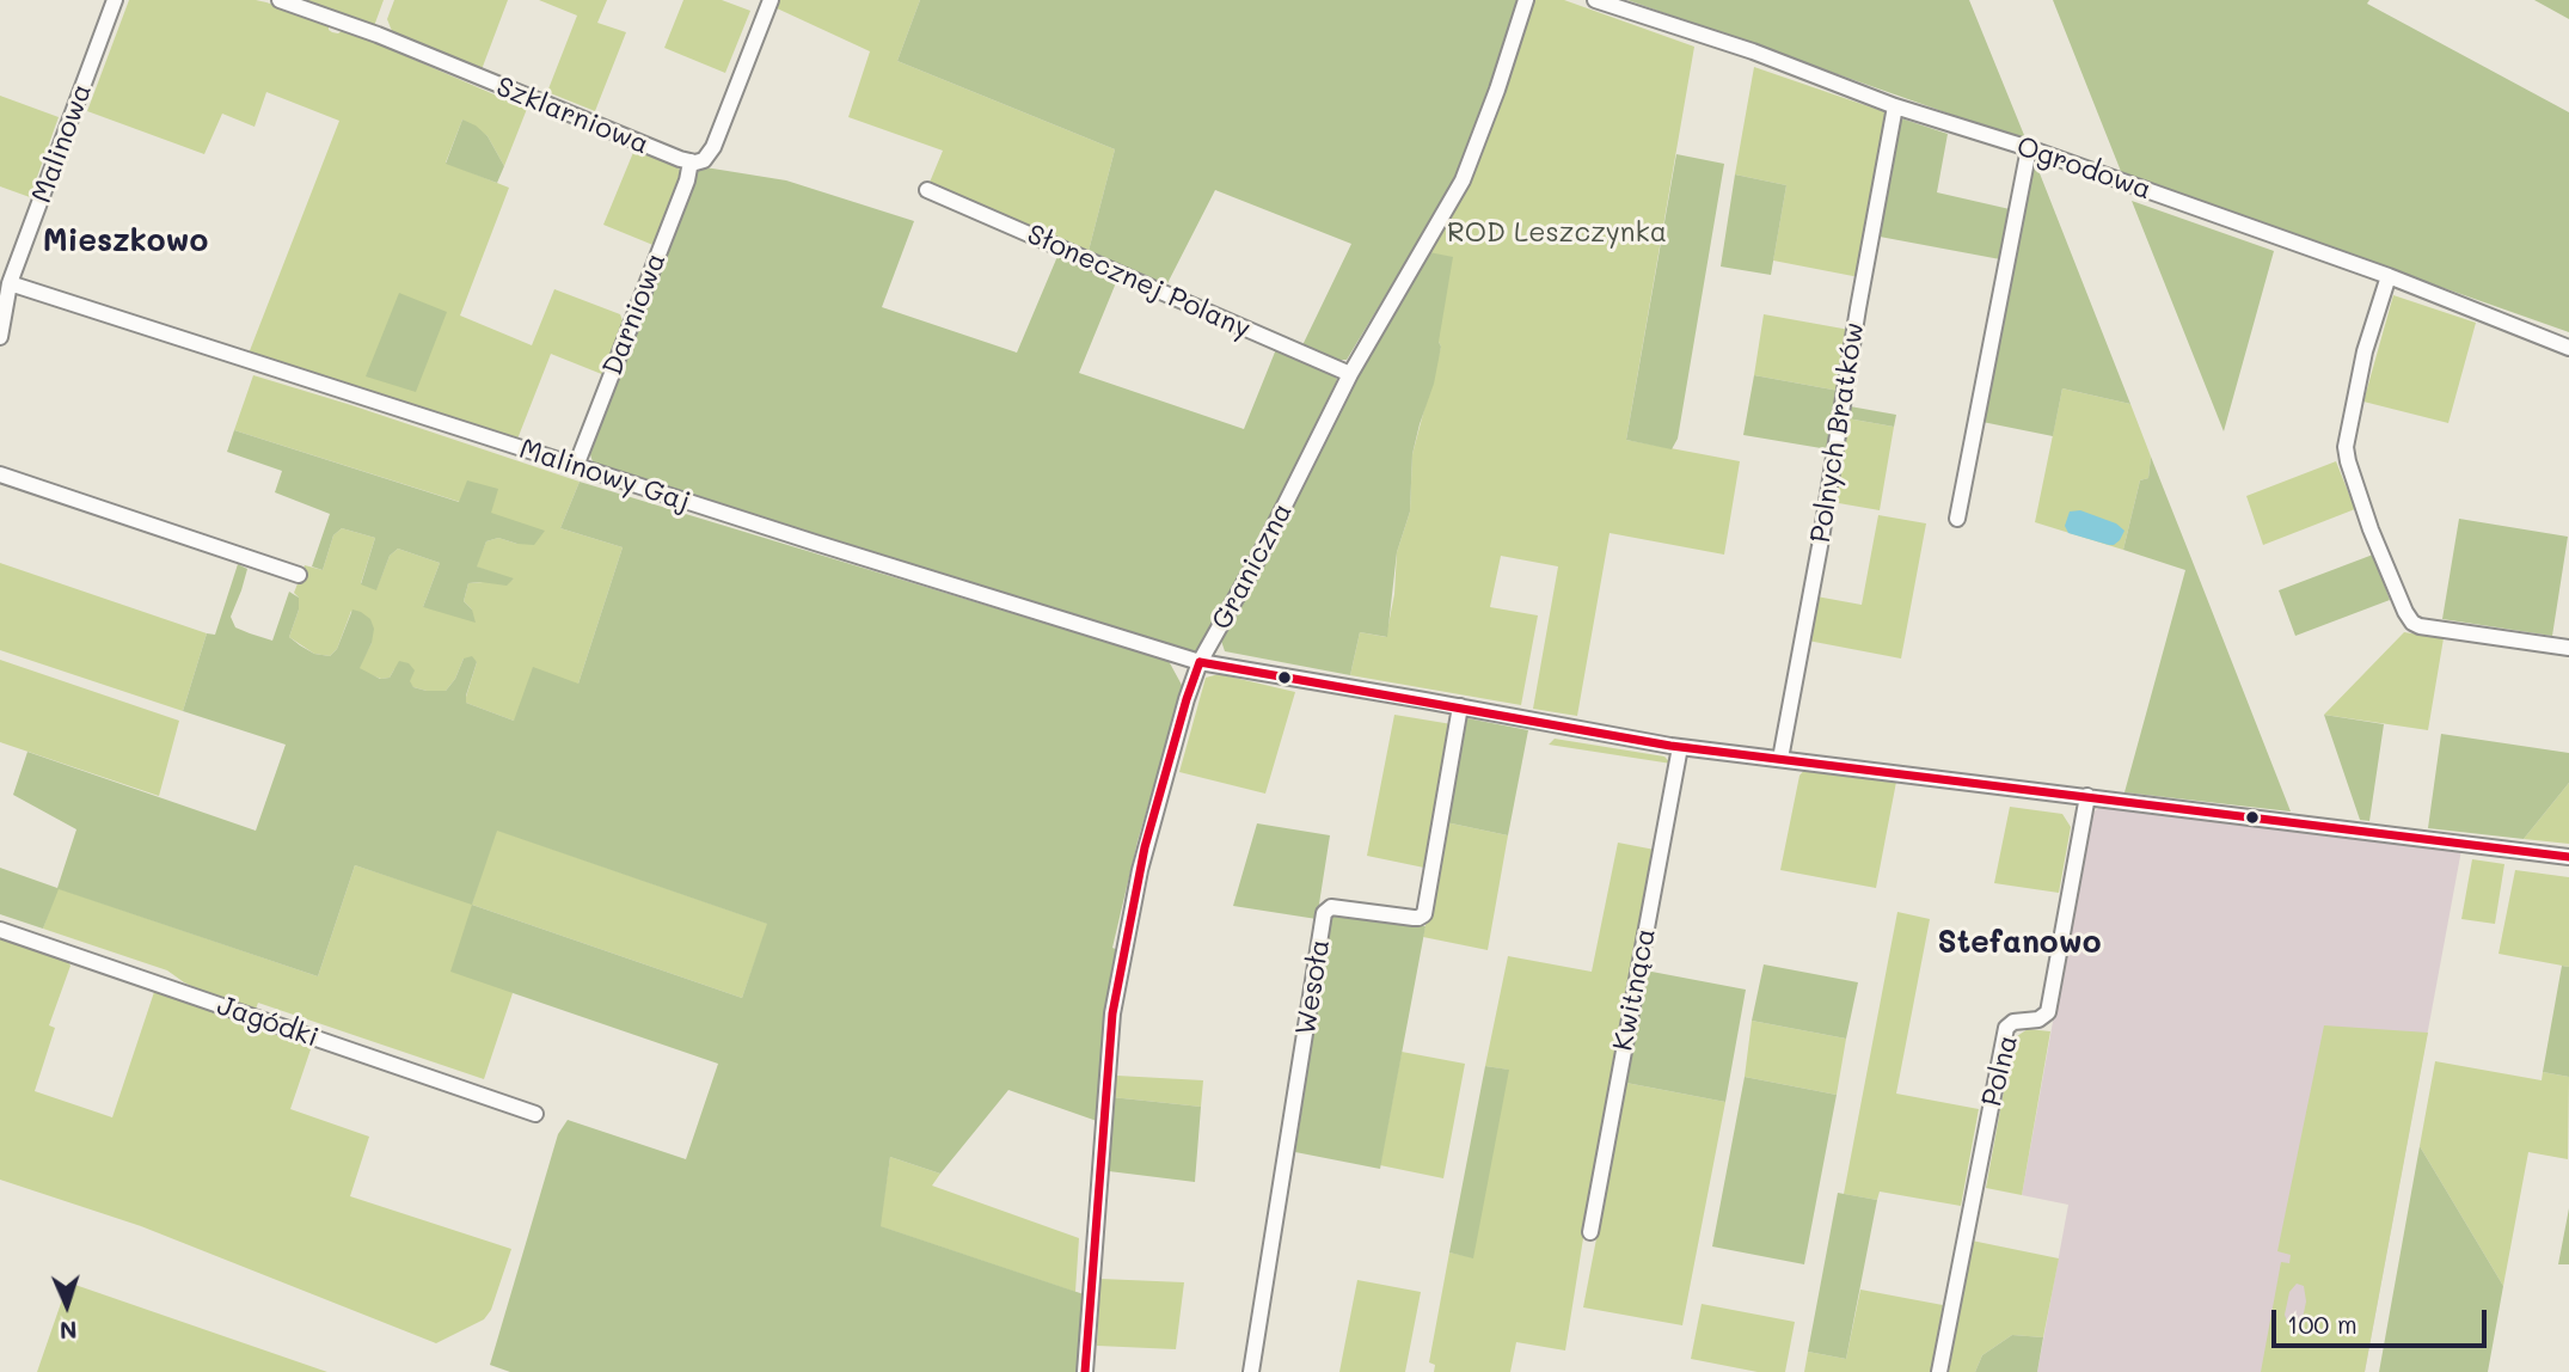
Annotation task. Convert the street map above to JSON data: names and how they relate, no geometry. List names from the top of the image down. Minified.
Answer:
{"streets":{"street":["Szklarniowa","Malinowa","Ogrodowa","Słonecznej Polany","Darniowa","Polnych Bratków","Malinowy Gaj","Graniczna","Wesoła","Kwitnąca","Jagódki","Polna"]},"crossings":[["Szklarniowa","Darniowa"],["Malinowa","Malinowy Gaj"],["Ogrodowa","Polnych Bratków"],["Słonecznej Polany","Graniczna"],["Darniowa","Malinowy Gaj"],["Malinowy Gaj","Graniczna"]],"districts":["Mieszkowo","Stefanowo"],"parks":["ROD Leszczynka"],"scale_bar":"100 m","north":"bottom"}
